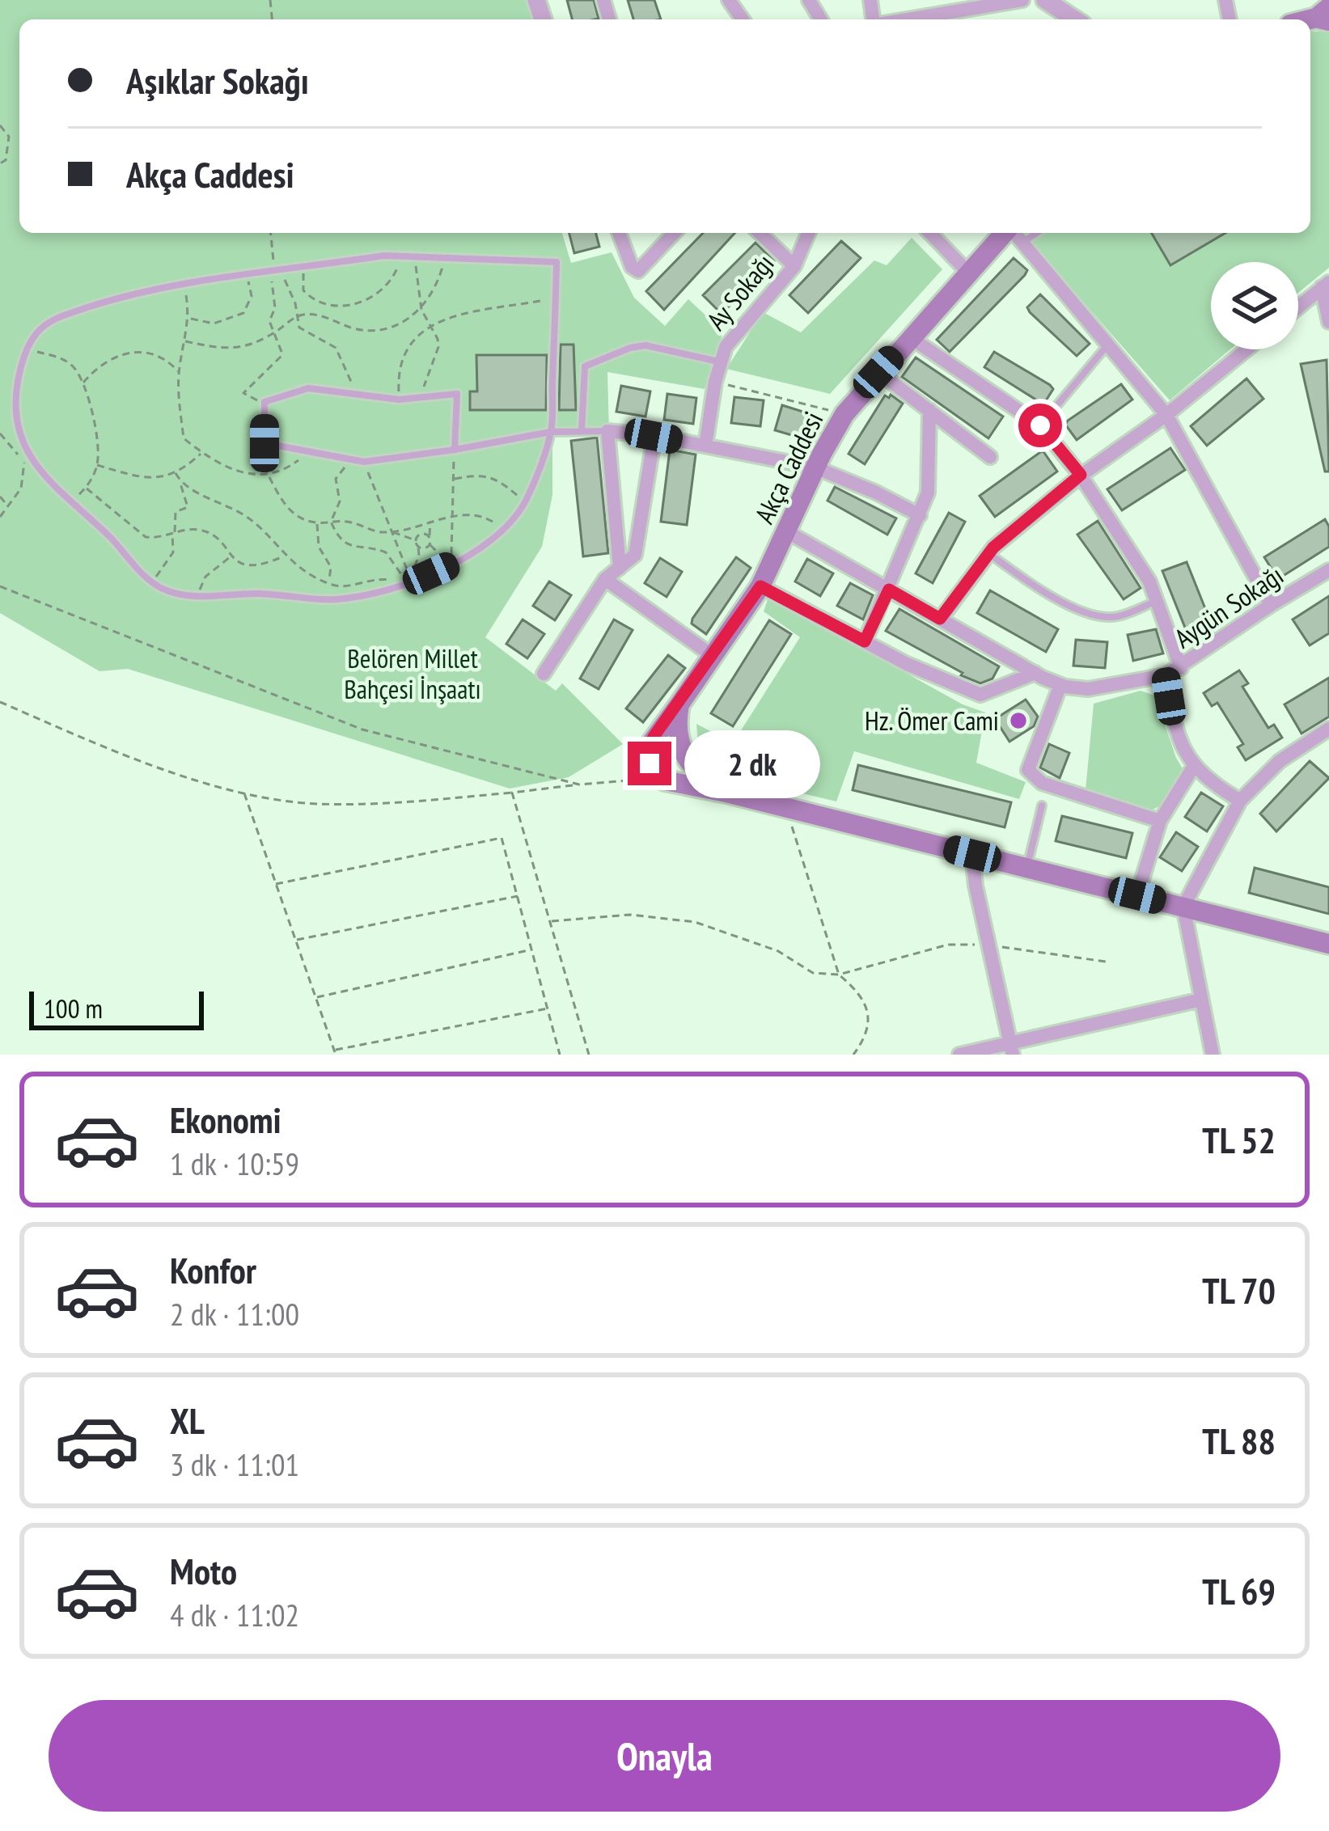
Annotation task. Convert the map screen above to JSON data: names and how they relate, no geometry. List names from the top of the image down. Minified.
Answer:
{"streets":{"main road":["Akça Caddesi"],"street":["Ay Sokağı","Aygün Sokağı"]},"crossings":[["Akça Caddesi","Aygün Sokağı"]],"parks":["Belören Millet Bahçesi İnşaatı"],"places":["Hz. Ömer Cami"],"scale_bar":"100 m","page":{"banner":["Aşıklar Sokağı","Akça Caddesi"],"bubble":"2 dk","scale":"100 m","list":[{"name":"Ekonomi","note":"1 dk · 10:59","value":"TL 52"},{"name":"Konfor","note":"2 dk · 11:00","value":"TL 70"},{"name":"XL","note":"3 dk · 11:01","value":"TL 88"},{"name":"Moto","note":"4 dk · 11:02","value":"TL 69"}],"buttons":"Onayla"}}
